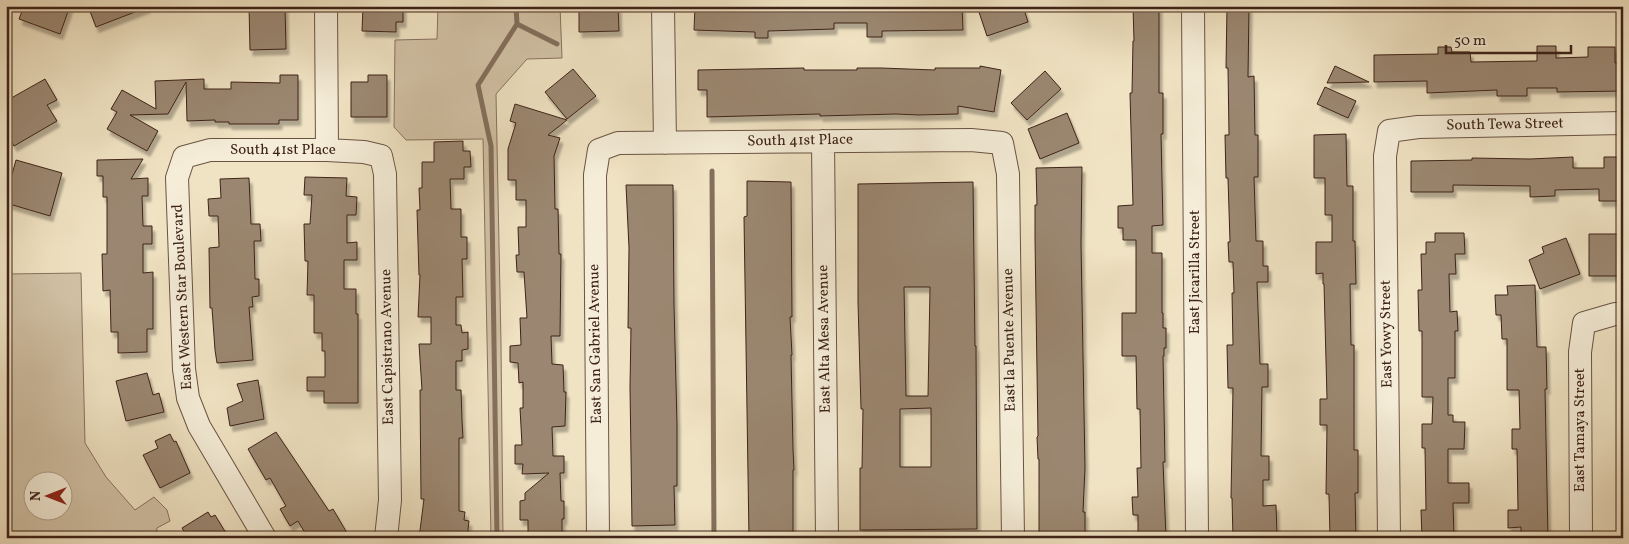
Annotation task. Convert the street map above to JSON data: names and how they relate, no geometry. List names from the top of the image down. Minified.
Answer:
{"streets":{"street":["South Tewa Street","South 41st Place","East Jicarilla Street","East Western Star Boulevard","East Yowy Street","East Alta Mesa Avenue","East la Puente Avenue","East San Gabriel Avenue","East Capistrano Avenue","East Tamaya Street"]},"crossings":[["South Tewa Street","East Yowy Street"],["South 41st Place","East Western Star Boulevard"],["South 41st Place","East Alta Mesa Avenue"],["South 41st Place","East la Puente Avenue"],["South 41st Place","East San Gabriel Avenue"],["South 41st Place","East Capistrano Avenue"]],"scale_bar":"50 m","north":"left"}
